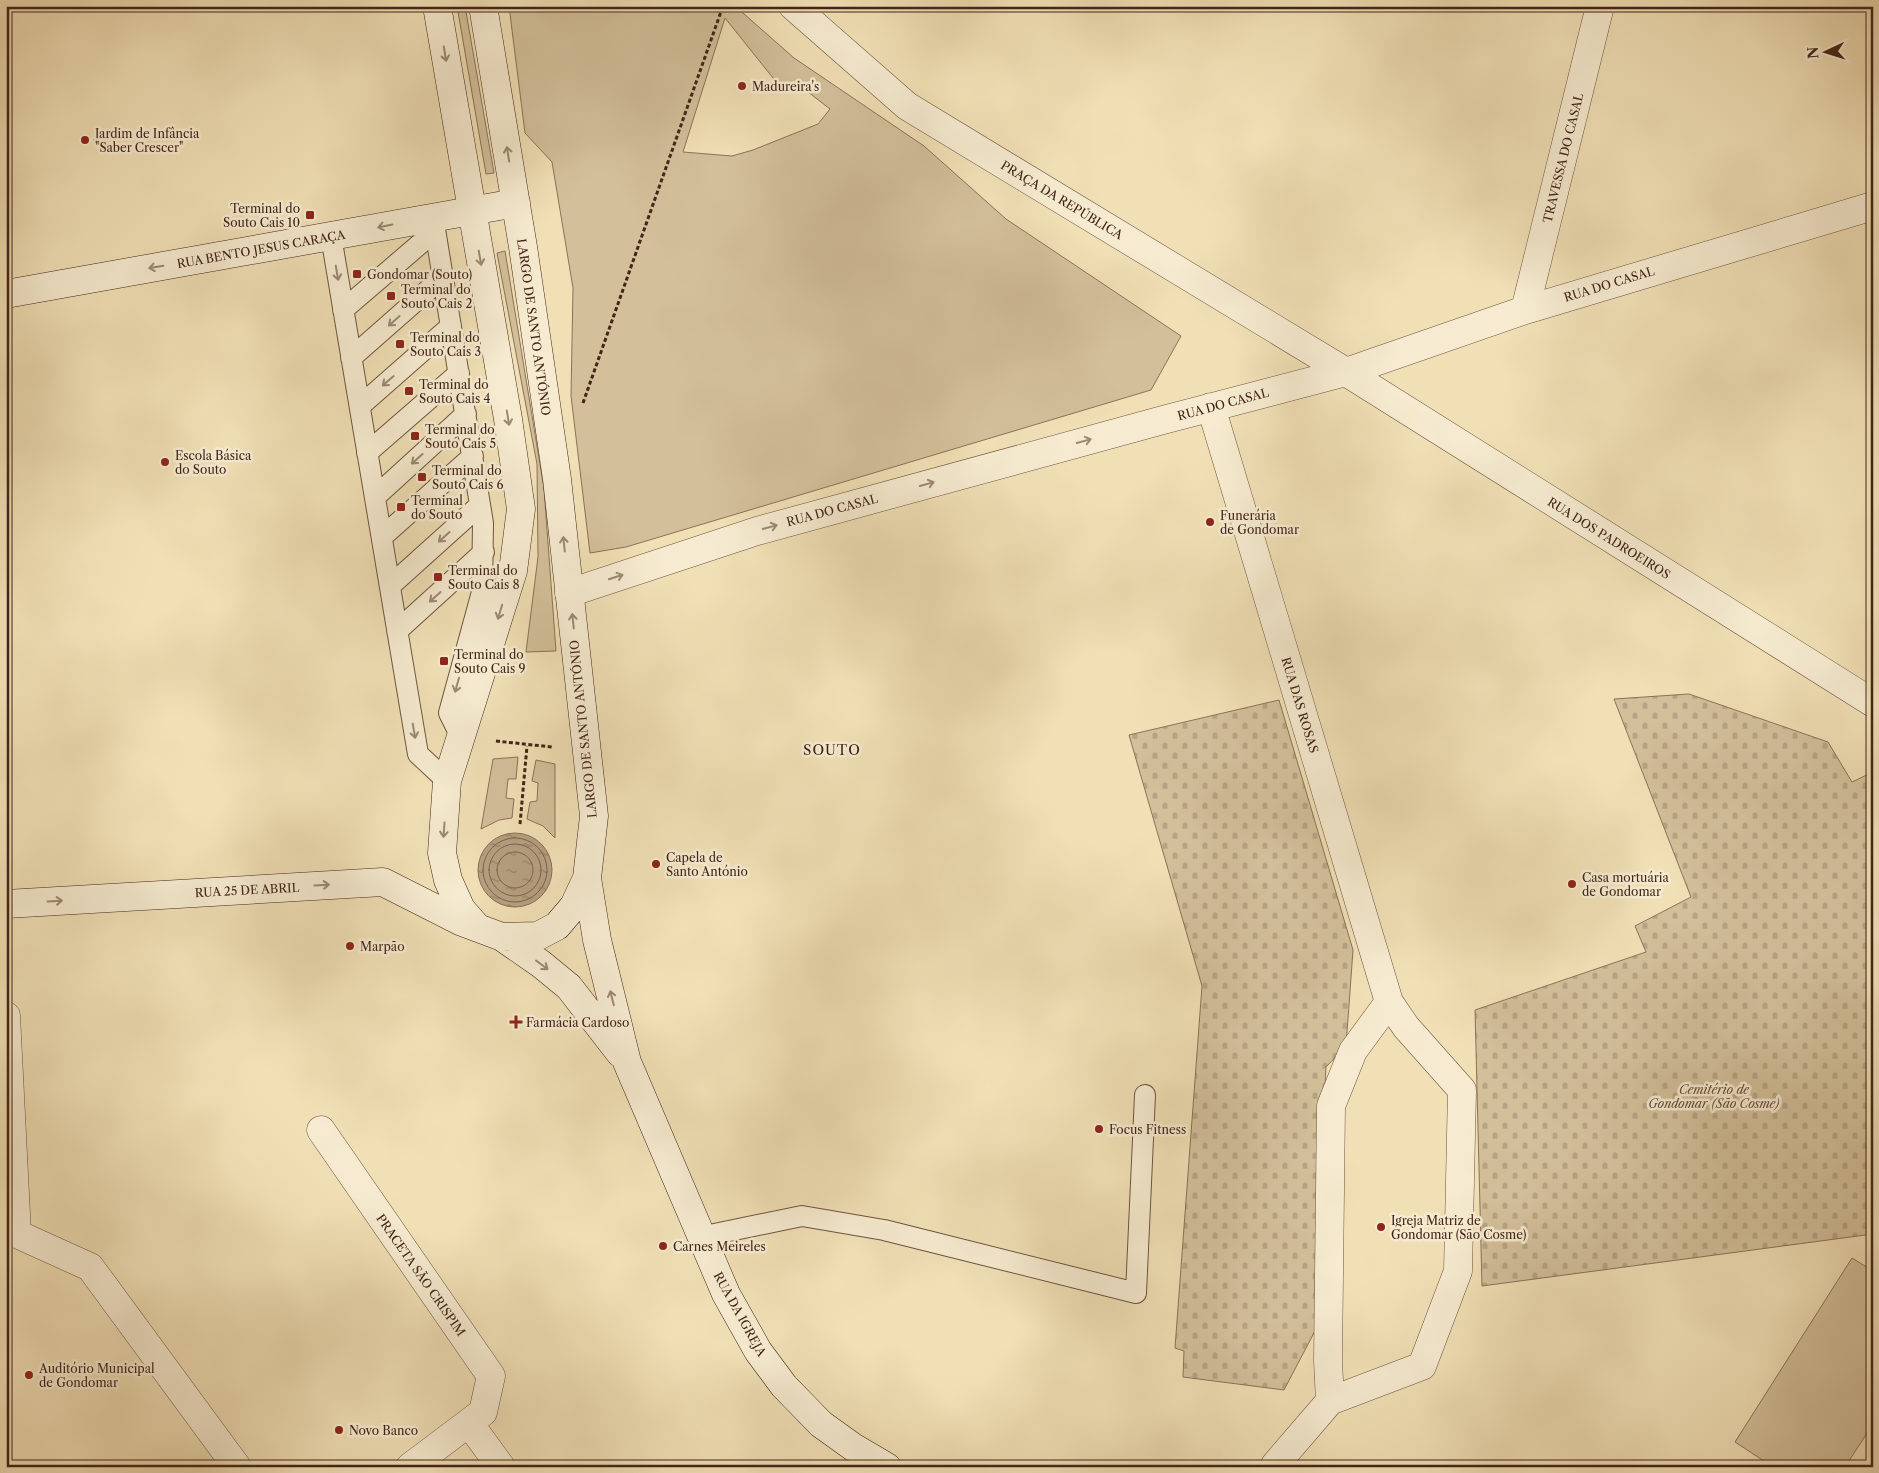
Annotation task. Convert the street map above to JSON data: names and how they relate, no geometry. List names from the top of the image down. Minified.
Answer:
{"streets":{"street":["TRAVESSA DO CASAL","PRAÇA DA REPÚBLICA","RUA BENTO JESUS CARAÇA","RUA DO CASAL","LARGO DE SANTO ANTÓNIO","RUA DOS PADROEIROS","RUA DAS ROSAS","RUA 25 DE ABRIL","PRACETA SÃO CRISPIM","RUA DA IGREJA"]},"crossings":[["TRAVESSA DO CASAL","RUA DO CASAL"],["PRAÇA DA REPÚBLICA","RUA DO CASAL"],["PRAÇA DA REPÚBLICA","RUA DOS PADROEIROS"],["RUA BENTO JESUS CARAÇA","LARGO DE SANTO ANTÓNIO"],["RUA DO CASAL","LARGO DE SANTO ANTÓNIO"],["RUA DO CASAL","RUA DOS PADROEIROS"],["RUA DO CASAL","RUA DAS ROSAS"],["LARGO DE SANTO ANTÓNIO","RUA 25 DE ABRIL"],["LARGO DE SANTO ANTÓNIO","RUA DA IGREJA"]],"one_way":["RUA BENTO JESUS CARAÇA","RUA DO CASAL","RUA 25 DE ABRIL"],"districts":["SOUTO"],"parks":["Cemitério de Gondomar (São Cosme)"],"places":{"other":["Madureira's","Jardim de Infância \"Saber Crescer\"","Escola Básica do Souto","Funerária de Gondomar","Capela de Santo António","Casa mortuária de Gondomar","Marpão","Focus Fitness","Igreja Matriz de Gondomar (São Cosme)","Carnes Meireles","Auditório Municipal de Gondomar","Novo Banco"],"transit":["Terminal do Souto Cais 10","Gondomar (Souto)","Terminal do Souto Cais 2","Terminal do Souto Cais 3","Terminal do Souto Cais 4","Terminal do Souto Cais 5","Terminal do Souto Cais 6","Terminal do Souto","Terminal do Souto Cais 8","Terminal do Souto Cais 9"],"health":["Farmácia Cardoso"]},"north":"left"}
